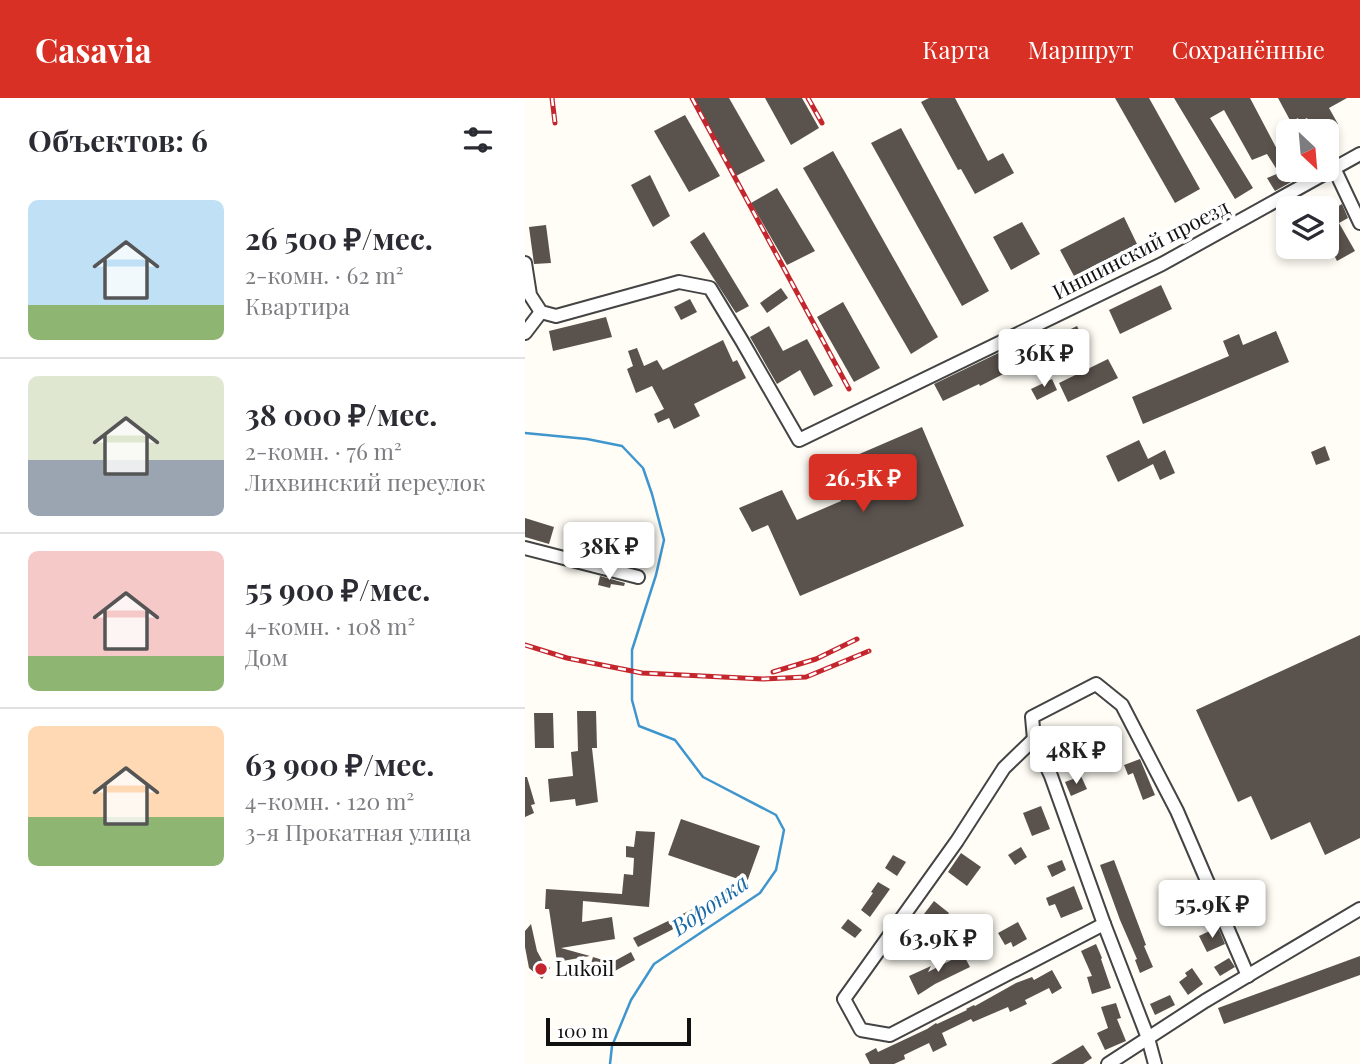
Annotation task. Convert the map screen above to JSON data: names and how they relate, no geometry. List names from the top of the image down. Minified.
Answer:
{"streets":{"street":["Иншинский проезд"]},"water":["Воронка"],"places":["Lukoil"],"scale_bar":"100 m","north":"bottom right","page":{"header":"Casavia","nav":["Карта","Маршрут","Сохранённые"],"heading":"Объектов: 6","list":[{"name":"26 500 ₽/мес.","note":"2-комн. · 62 m² · Квартира"},{"name":"38 000 ₽/мес.","note":"2-комн. · 76 m² · Лихвинский переулок"},{"name":"55 900 ₽/мес.","note":"4-комн. · 108 m² · Дом"},{"name":"63 900 ₽/мес.","note":"4-комн. · 120 m² · 3-я Прокатная улица"}],"price":["36K ₽","26.5K ₽","38K ₽","48K ₽","55.9K ₽","63.9K ₽"],"scale":"100 m"}}
